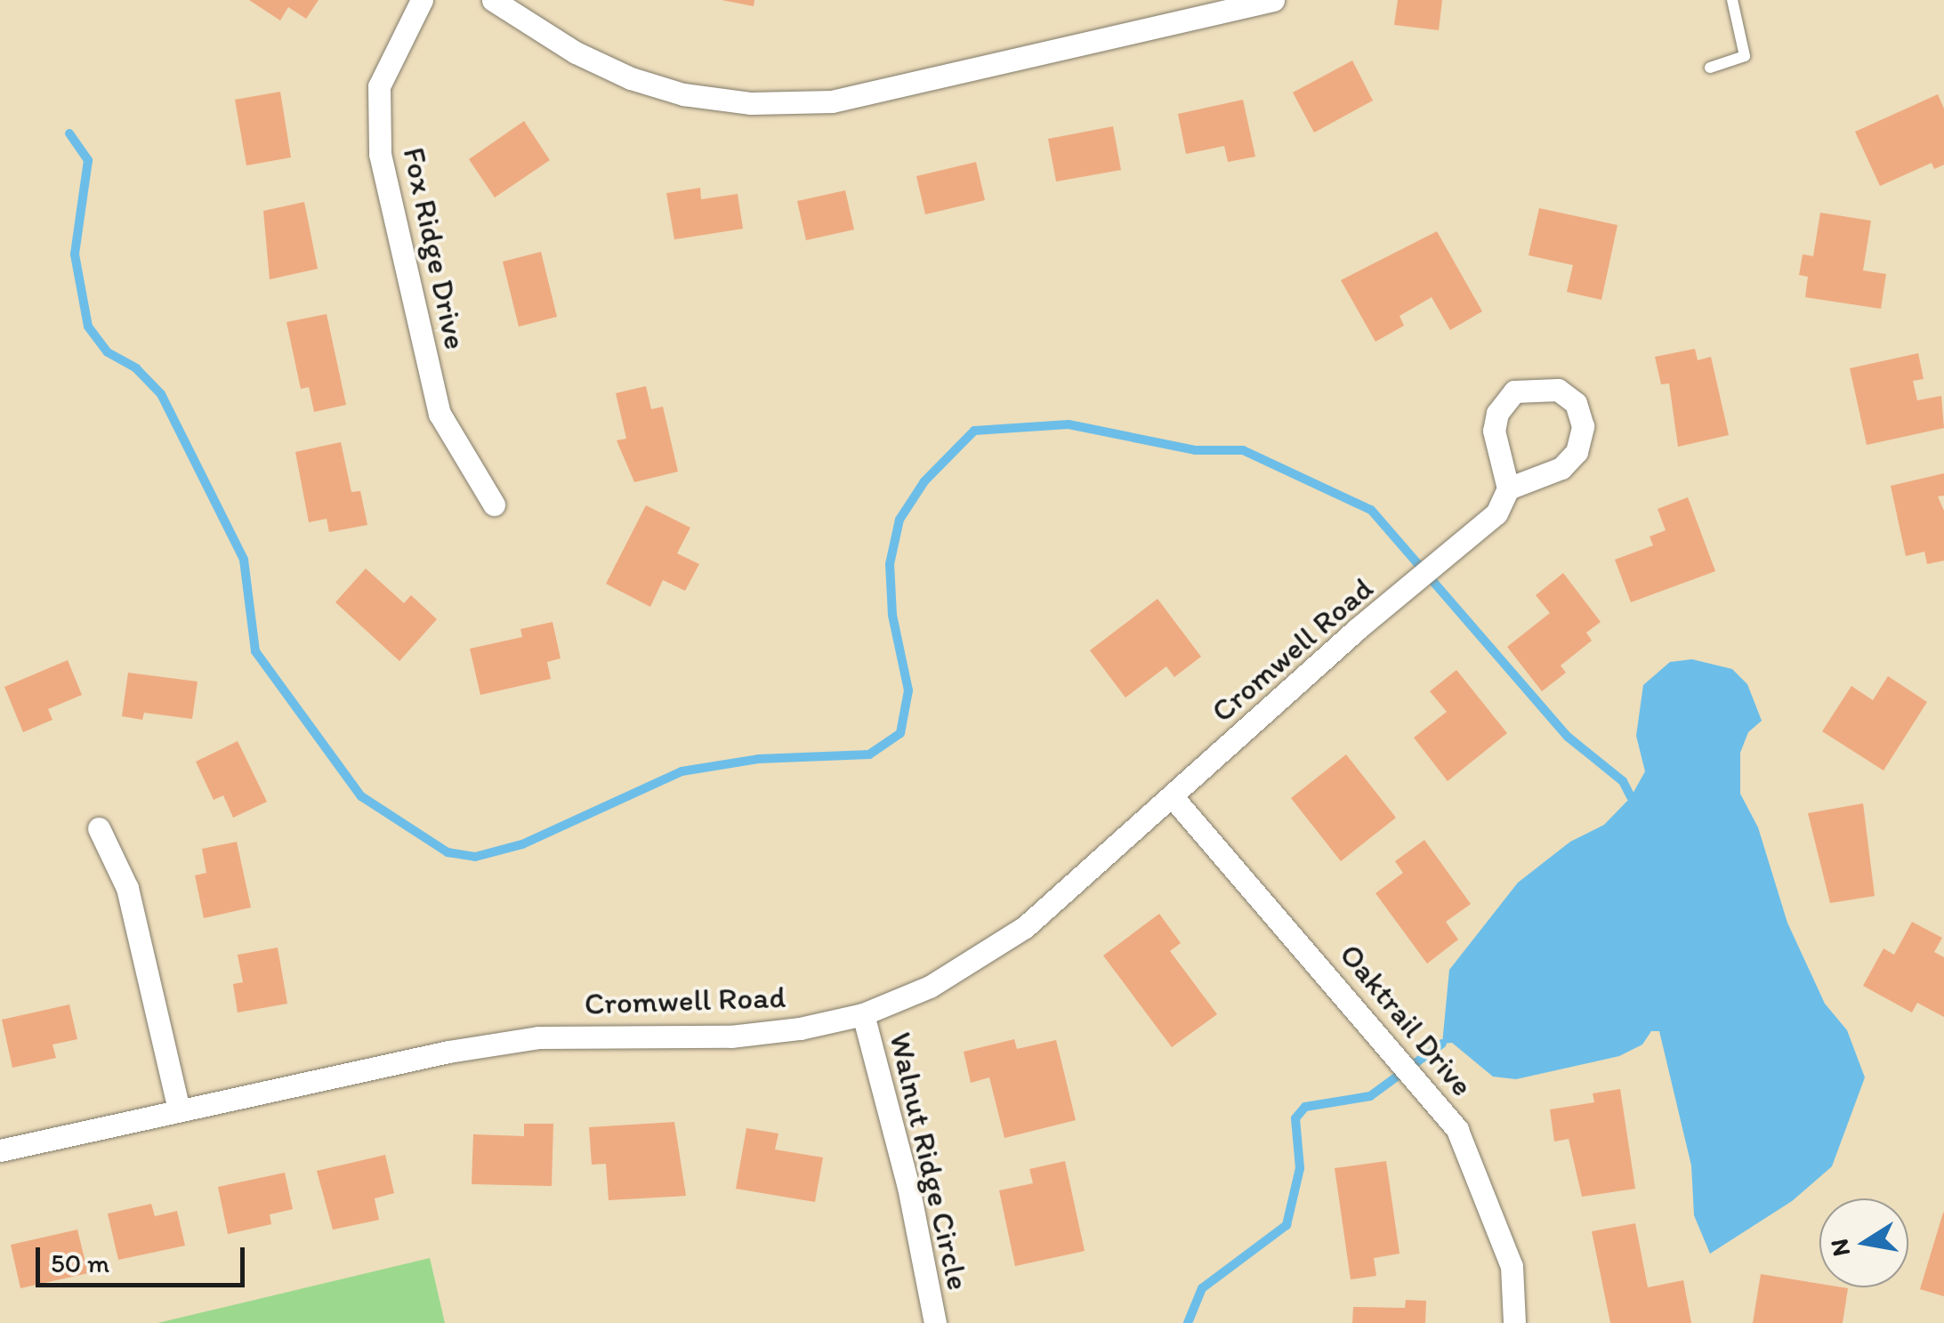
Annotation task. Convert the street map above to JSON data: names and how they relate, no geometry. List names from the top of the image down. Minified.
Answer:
{"streets":{"street":["Fox Ridge Drive","Cromwell Road","Oaktrail Drive","Walnut Ridge Circle"]},"crossings":[["Cromwell Road","Oaktrail Drive"],["Cromwell Road","Walnut Ridge Circle"]],"scale_bar":"50 m","north":"left"}
